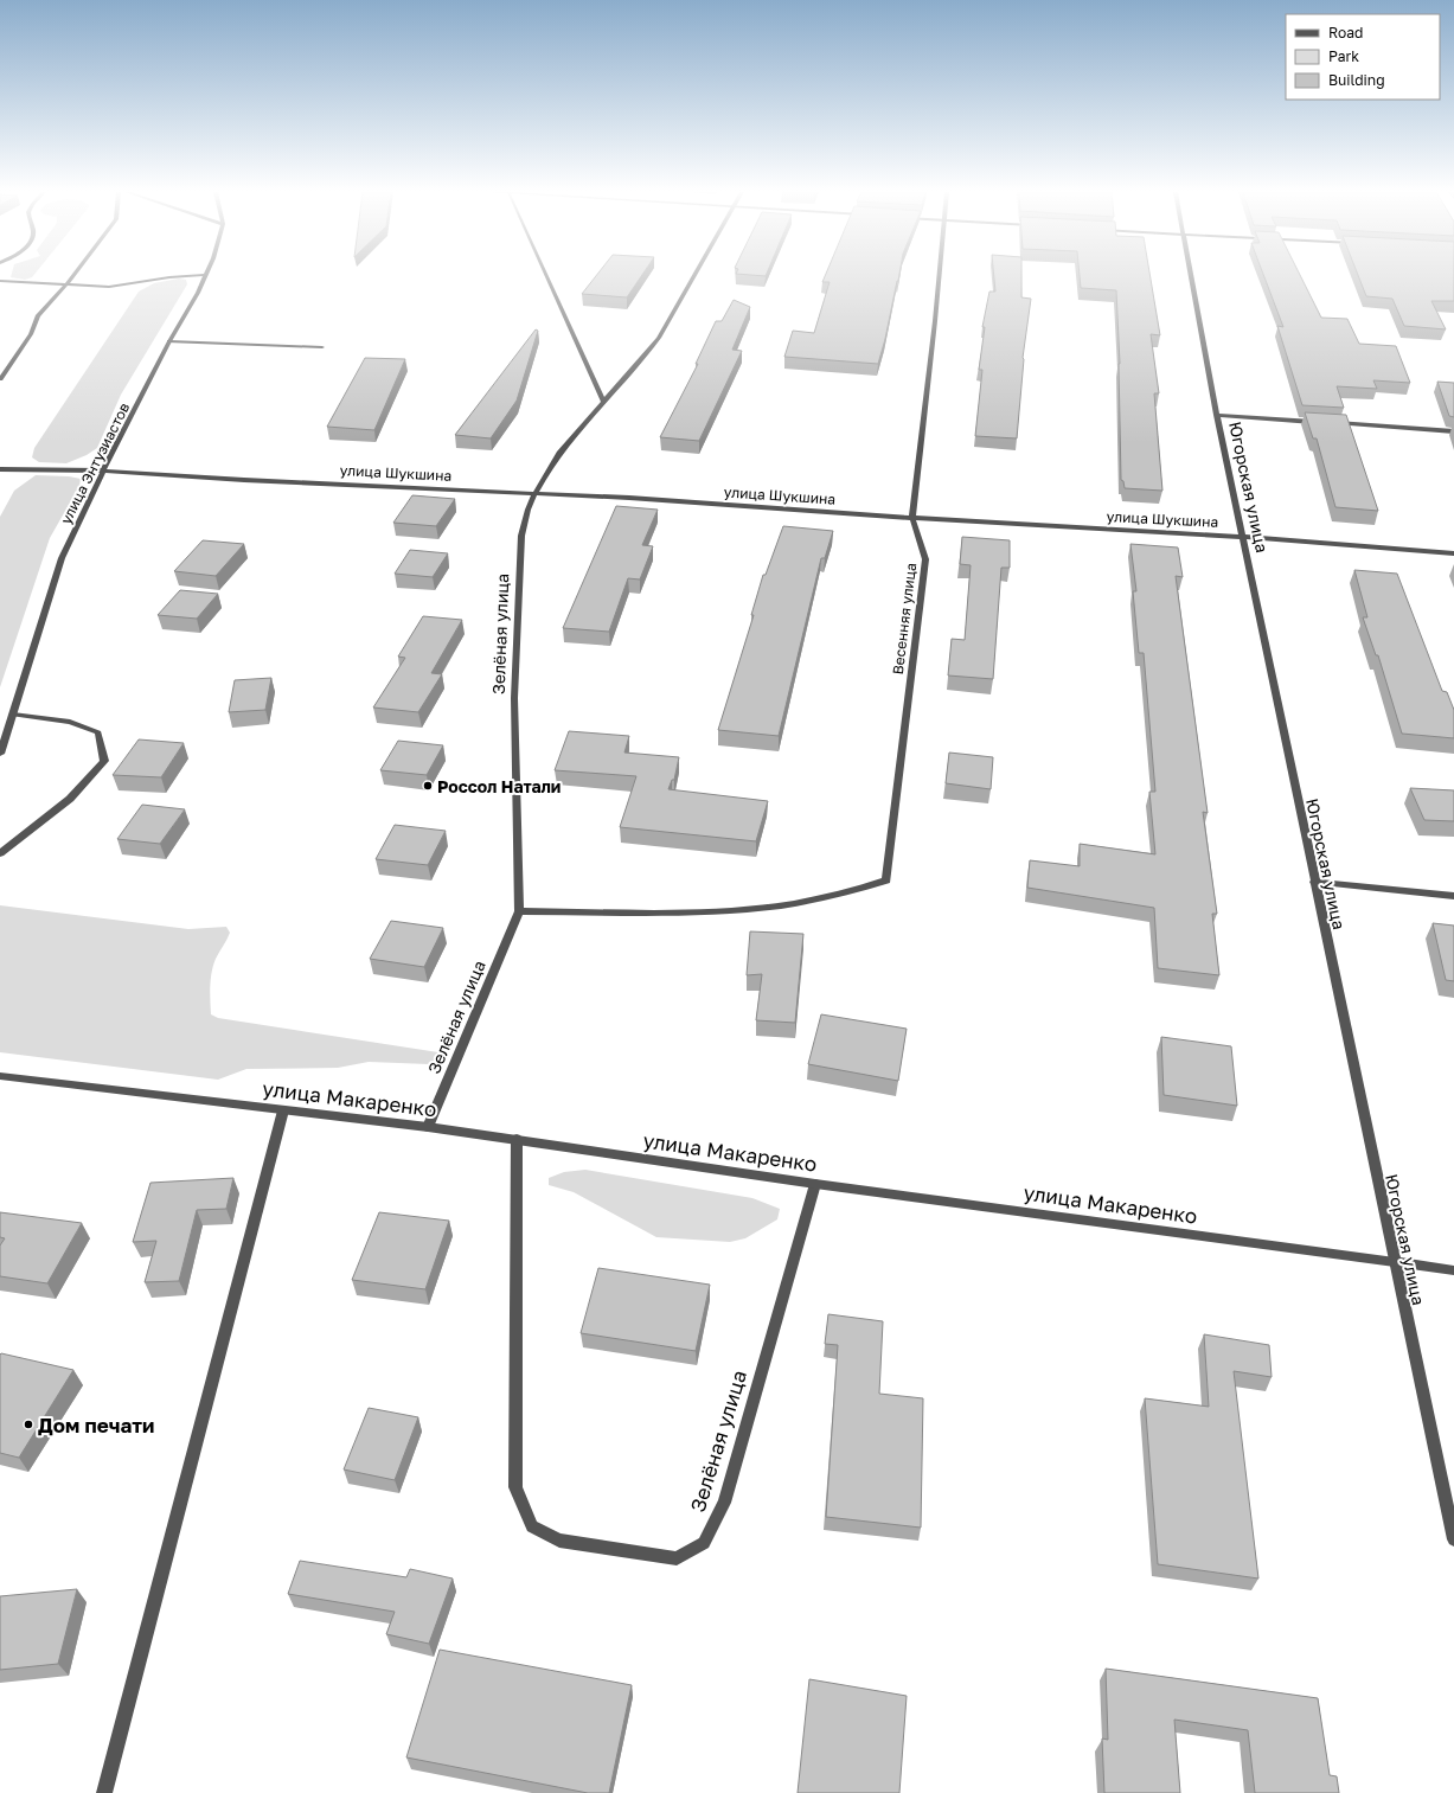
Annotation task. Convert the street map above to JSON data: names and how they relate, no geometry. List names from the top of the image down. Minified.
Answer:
{"streets":{"street":["улица Энтузиастов","улица Шукшина","Югорская улица","Весенняя улица","Зелёная улица","улица Макаренко"]},"crossings":[["улица Энтузиастов","улица Шукшина"],["улица Шукшина","Югорская улица"],["улица Шукшина","Весенняя улица"],["улица Шукшина","Зелёная улица"],["Югорская улица","улица Макаренко"],["Весенняя улица","Зелёная улица"],["Зелёная улица","улица Макаренко"]],"places":["Россол Натали","Дом печати"],"legend":["Road","Park","Building"]}
